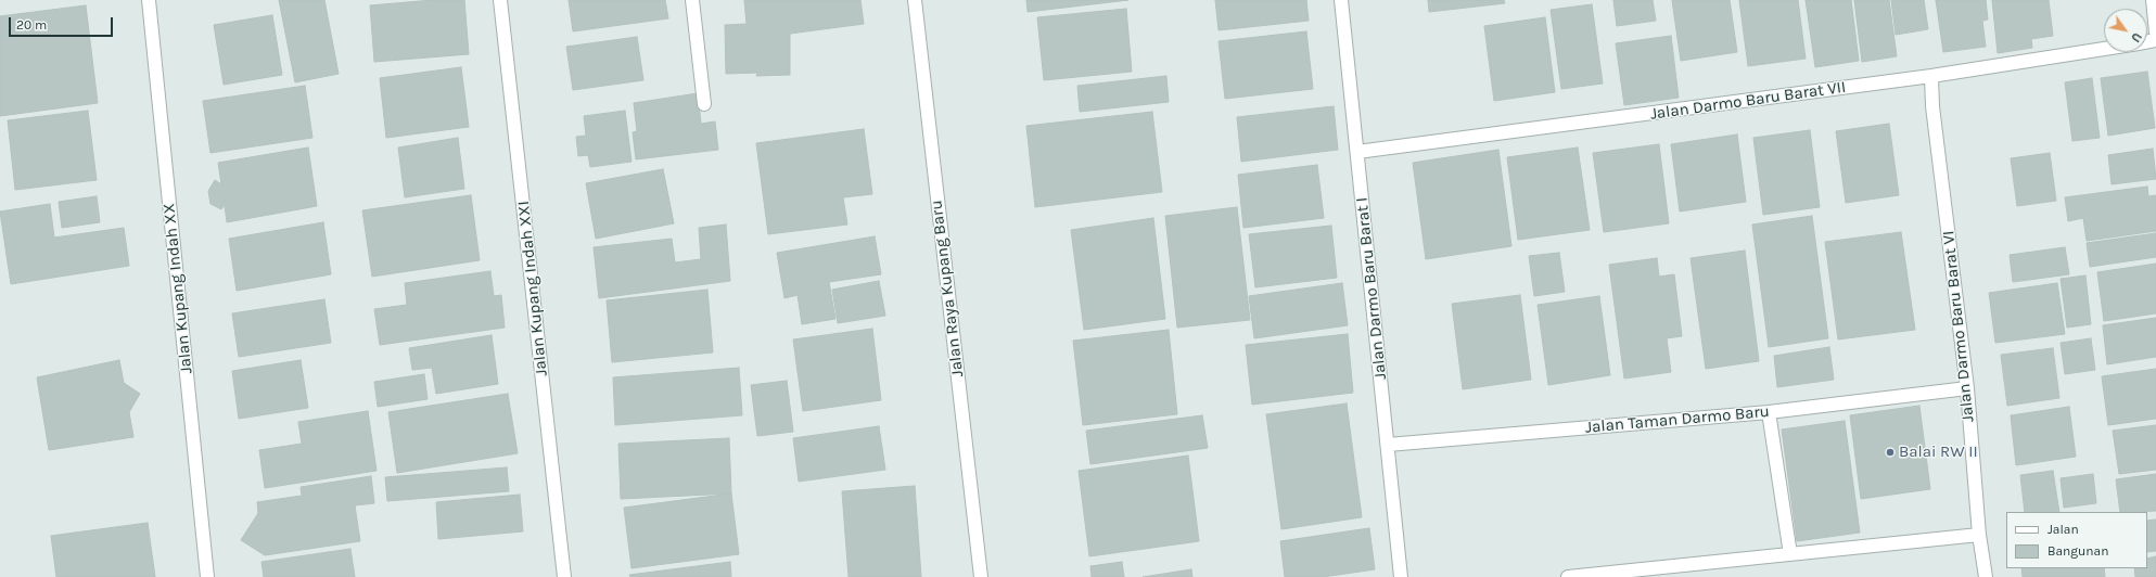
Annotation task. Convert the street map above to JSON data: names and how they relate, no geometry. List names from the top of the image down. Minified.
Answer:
{"streets":{"street":["Jalan Darmo Baru Barat VII","Jalan Kupang Indah XX","Jalan Kupang Indah XXI","Jalan Raya Kupang Baru","Jalan Darmo Baru Barat I","Jalan Darmo Baru Barat VI","Jalan Taman Darmo Baru"]},"crossings":[["Jalan Darmo Baru Barat VII","Jalan Darmo Baru Barat I"],["Jalan Darmo Baru Barat VII","Jalan Darmo Baru Barat VI"],["Jalan Darmo Baru Barat I","Jalan Taman Darmo Baru"],["Jalan Darmo Baru Barat VI","Jalan Taman Darmo Baru"]],"places":["Balai RW II"],"legend":["Jalan","Bangunan"],"scale_bar":"20 m","north":"bottom right"}
